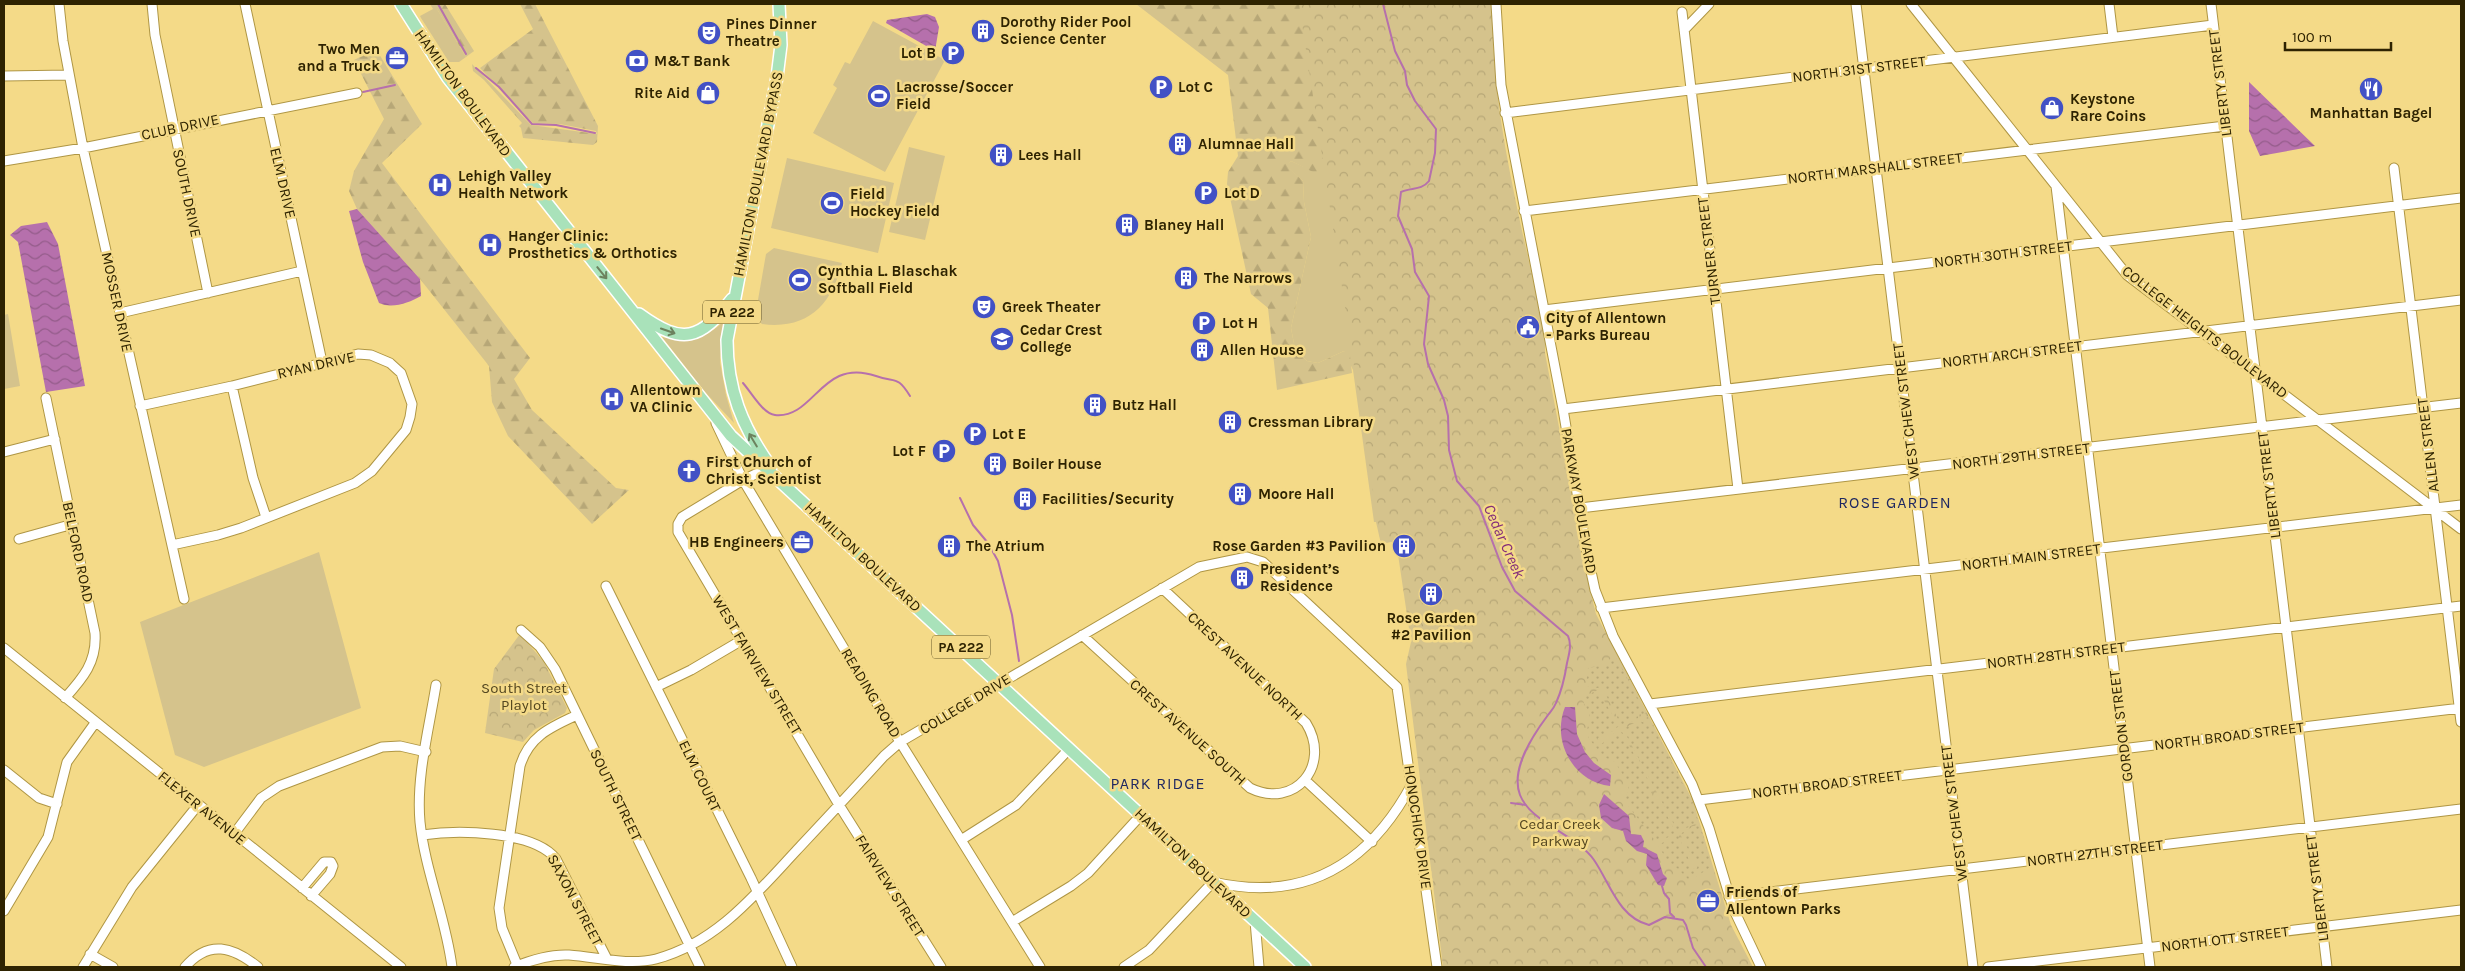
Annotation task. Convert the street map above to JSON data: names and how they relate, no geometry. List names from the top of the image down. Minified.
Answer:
{"streets":{"main road":["HAMILTON BOULEVARD","HAMILTON BOULEVARD BYPASS","PA 222"],"street":["NORTH 31ST STREET","LIBERTY STREET","CLUB DRIVE","NORTH MARSHALL STREET","ELM DRIVE","SOUTH DRIVE","TURNER STREET","NORTH 30TH STREET","MOSSER DRIVE","COLLEGE HEIGHTS BOULEVARD","NORTH ARCH STREET","RYAN DRIVE","WEST CHEW STREET","ALLEN STREET","NORTH 29TH STREET","PARKWAY BOULEVARD","BELFORD ROAD","NORTH MAIN STREET","NORTH 28TH STREET","WEST FAIRVIEW STREET","CREST AVENUE NORTH","READING ROAD","COLLEGE DRIVE","GORDON STREET","CREST AVENUE SOUTH","NORTH BROAD STREET","ELM COURT","SOUTH STREET","FLEXER AVENUE","HONOCHICK DRIVE","NORTH 27TH STREET","FAIRVIEW STREET","SAXON STREET","NORTH OTT STREET"]},"crossings":[["NORTH 31ST STREET","LIBERTY STREET"],["NORTH 31ST STREET","TURNER STREET"],["NORTH 31ST STREET","COLLEGE HEIGHTS BOULEVARD"],["NORTH 31ST STREET","WEST CHEW STREET"],["NORTH 31ST STREET","PARKWAY BOULEVARD"],["LIBERTY STREET","NORTH MARSHALL STREET"],["LIBERTY STREET","NORTH 30TH STREET"],["LIBERTY STREET","COLLEGE HEIGHTS BOULEVARD"],["LIBERTY STREET","NORTH ARCH STREET"],["LIBERTY STREET","NORTH 29TH STREET"],["LIBERTY STREET","NORTH MAIN STREET"],["LIBERTY STREET","NORTH 28TH STREET"],["LIBERTY STREET","NORTH BROAD STREET"],["LIBERTY STREET","NORTH 27TH STREET"],["LIBERTY STREET","NORTH OTT STREET"],["HAMILTON BOULEVARD","HAMILTON BOULEVARD BYPASS"],["HAMILTON BOULEVARD","READING ROAD"],["HAMILTON BOULEVARD","COLLEGE DRIVE"],["CLUB DRIVE","ELM DRIVE"],["CLUB DRIVE","SOUTH DRIVE"],["CLUB DRIVE","MOSSER DRIVE"],["NORTH MARSHALL STREET","TURNER STREET"],["NORTH MARSHALL STREET","COLLEGE HEIGHTS BOULEVARD"],["NORTH MARSHALL STREET","WEST CHEW STREET"],["NORTH MARSHALL STREET","PARKWAY BOULEVARD"],["ELM DRIVE","RYAN DRIVE"],["TURNER STREET","NORTH 30TH STREET"],["TURNER STREET","NORTH ARCH STREET"],["TURNER STREET","NORTH 29TH STREET"],["NORTH 30TH STREET","COLLEGE HEIGHTS BOULEVARD"],["NORTH 30TH STREET","WEST CHEW STREET"],["NORTH 30TH STREET","ALLEN STREET"],["NORTH 30TH STREET","PARKWAY BOULEVARD"],["NORTH 30TH STREET","GORDON STREET"],["MOSSER DRIVE","RYAN DRIVE"],["COLLEGE HEIGHTS BOULEVARD","NORTH ARCH STREET"],["COLLEGE HEIGHTS BOULEVARD","ALLEN STREET"],["COLLEGE HEIGHTS BOULEVARD","NORTH 29TH STREET"],["COLLEGE HEIGHTS BOULEVARD","NORTH MAIN STREET"],["COLLEGE HEIGHTS BOULEVARD","GORDON STREET"],["NORTH ARCH STREET","WEST CHEW STREET"],["NORTH ARCH STREET","ALLEN STREET"],["NORTH ARCH STREET","PARKWAY BOULEVARD"],["NORTH ARCH STREET","GORDON STREET"],["WEST CHEW STREET","NORTH 29TH STREET"],["WEST CHEW STREET","NORTH MAIN STREET"],["WEST CHEW STREET","NORTH 28TH STREET"],["WEST CHEW STREET","NORTH BROAD STREET"],["WEST CHEW STREET","NORTH 27TH STREET"],["ALLEN STREET","NORTH 29TH STREET"],["ALLEN STREET","NORTH MAIN STREET"],["ALLEN STREET","NORTH 28TH STREET"],["ALLEN STREET","NORTH BROAD STREET"],["NORTH 29TH STREET","PARKWAY BOULEVARD"],["NORTH 29TH STREET","GORDON STREET"],["PARKWAY BOULEVARD","NORTH MAIN STREET"],["PARKWAY BOULEVARD","NORTH 28TH STREET"],["PARKWAY BOULEVARD","NORTH BROAD STREET"],["PARKWAY BOULEVARD","NORTH 27TH STREET"],["BELFORD ROAD","FLEXER AVENUE"],["NORTH MAIN STREET","GORDON STREET"],["NORTH 28TH STREET","GORDON STREET"],["WEST FAIRVIEW STREET","READING ROAD"],["WEST FAIRVIEW STREET","COLLEGE DRIVE"],["WEST FAIRVIEW STREET","FAIRVIEW STREET"],["CREST AVENUE NORTH","COLLEGE DRIVE"],["CREST AVENUE NORTH","CREST AVENUE SOUTH"],["READING ROAD","COLLEGE DRIVE"],["COLLEGE DRIVE","CREST AVENUE SOUTH"],["COLLEGE DRIVE","ELM COURT"],["COLLEGE DRIVE","SOUTH STREET"],["COLLEGE DRIVE","HONOCHICK DRIVE"],["COLLEGE DRIVE","FAIRVIEW STREET"],["COLLEGE DRIVE","SAXON STREET"],["GORDON STREET","NORTH BROAD STREET"],["GORDON STREET","NORTH 27TH STREET"],["GORDON STREET","NORTH OTT STREET"]],"one_way":["HAMILTON BOULEVARD BYPASS"],"districts":["ROSE GARDEN","PARK RIDGE"],"water":["Cedar Creek"],"parks":["South Street Playlot","Cedar Creek Parkway"],"places":{"building":["Dorothy Rider Pool Science Center","Alumnae Hall","Lees Hall","Blaney Hall","The Narrows","Allen House","Butz Hall","Cressman Library","Boiler House","Moore Hall","Facilities/Security","The Atrium","Rose Garden #3 Pavilion","President’s Residence","Rose Garden #2 Pavilion"],"theatre":["Pines Dinner Theatre","Greek Theater"],"parking":["Lot B","Lot C","Lot D","Lot H","Lot E","Lot F"],"office":["Two Men and a Truck","HB Engineers","Friends of Allentown Parks"],"bank":["M&T Bank"],"restaurant":["Manhattan Bagel"],"shop":["Rite Aid","Keystone Rare Coins"],"sports":["Lacrosse/Soccer Field","Field Hockey Field","Cynthia L. Blaschak Softball Field"],"hospital":["Lehigh Valley Health Network","Hanger Clinic: Prosthetics & Orthotics","Allentown VA Clinic"],"public building":["City of Allentown - Parks Bureau"],"school or university":["Cedar Crest College"],"church":["First Church of Christ, Scientist"]},"scale_bar":"100 m"}
